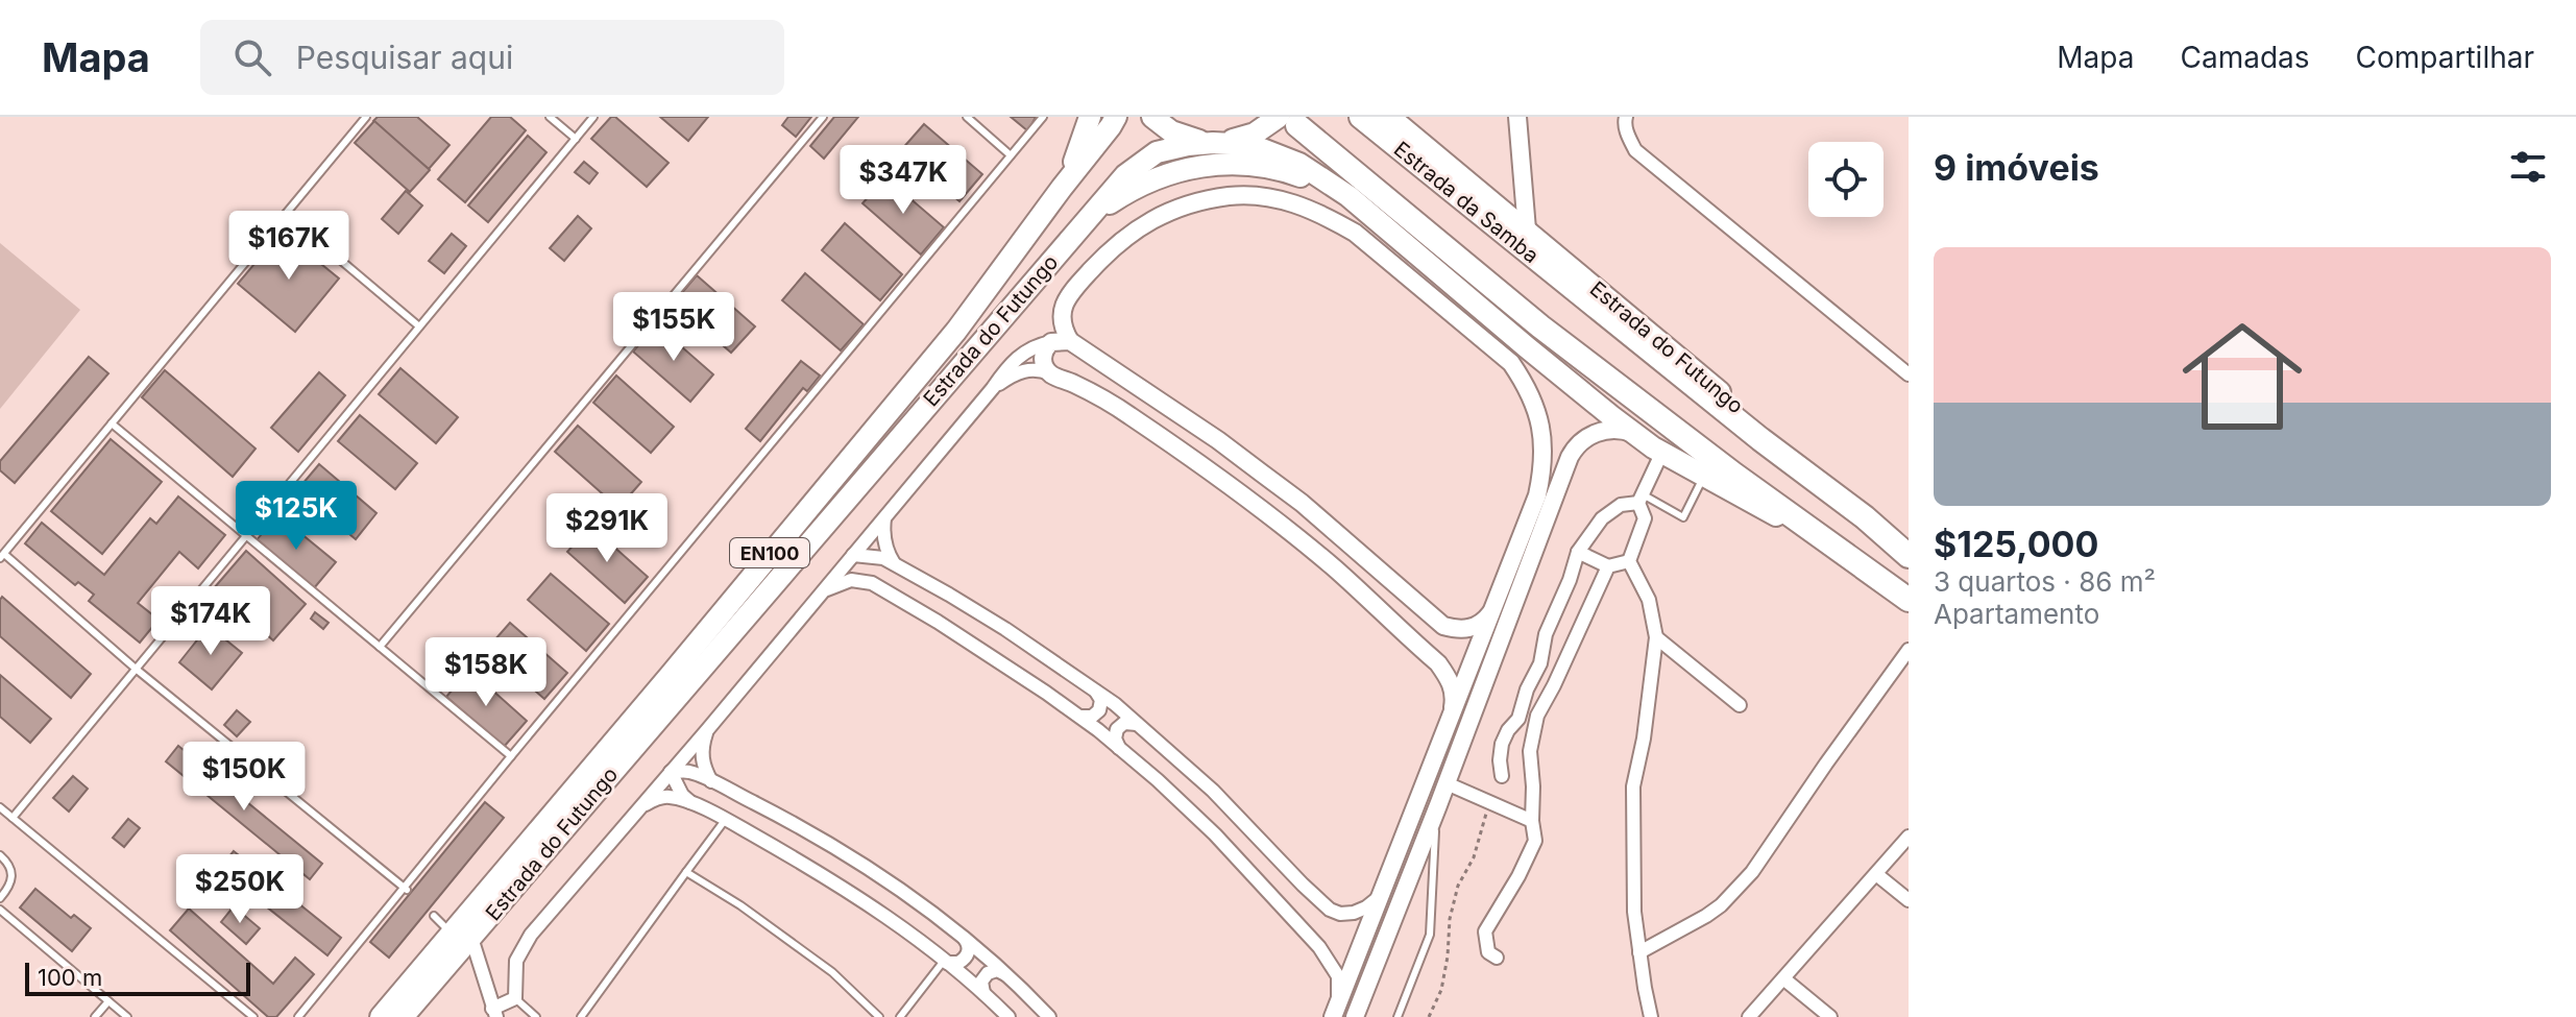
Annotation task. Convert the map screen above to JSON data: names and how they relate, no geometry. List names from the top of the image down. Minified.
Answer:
{"streets":{"highway":["Estrada da Samba","Estrada do Futungo"],"main road":["EN100"]},"crossings":[["Estrada da Samba","Estrada do Futungo"]],"scale_bar":"100 m","page":{"header":"Mapa","search":"Pesquisar aqui","nav":["Mapa","Camadas","Compartilhar"],"heading":"9 imóveis","price":["$347K","$167K","$155K","$125K","$291K","$174K","$158K","$150K","$250K"],"list":[{"name":"$125,000","note":"3 quartos · 86 m² · Apartamento"}],"scale":"100 m"}}
